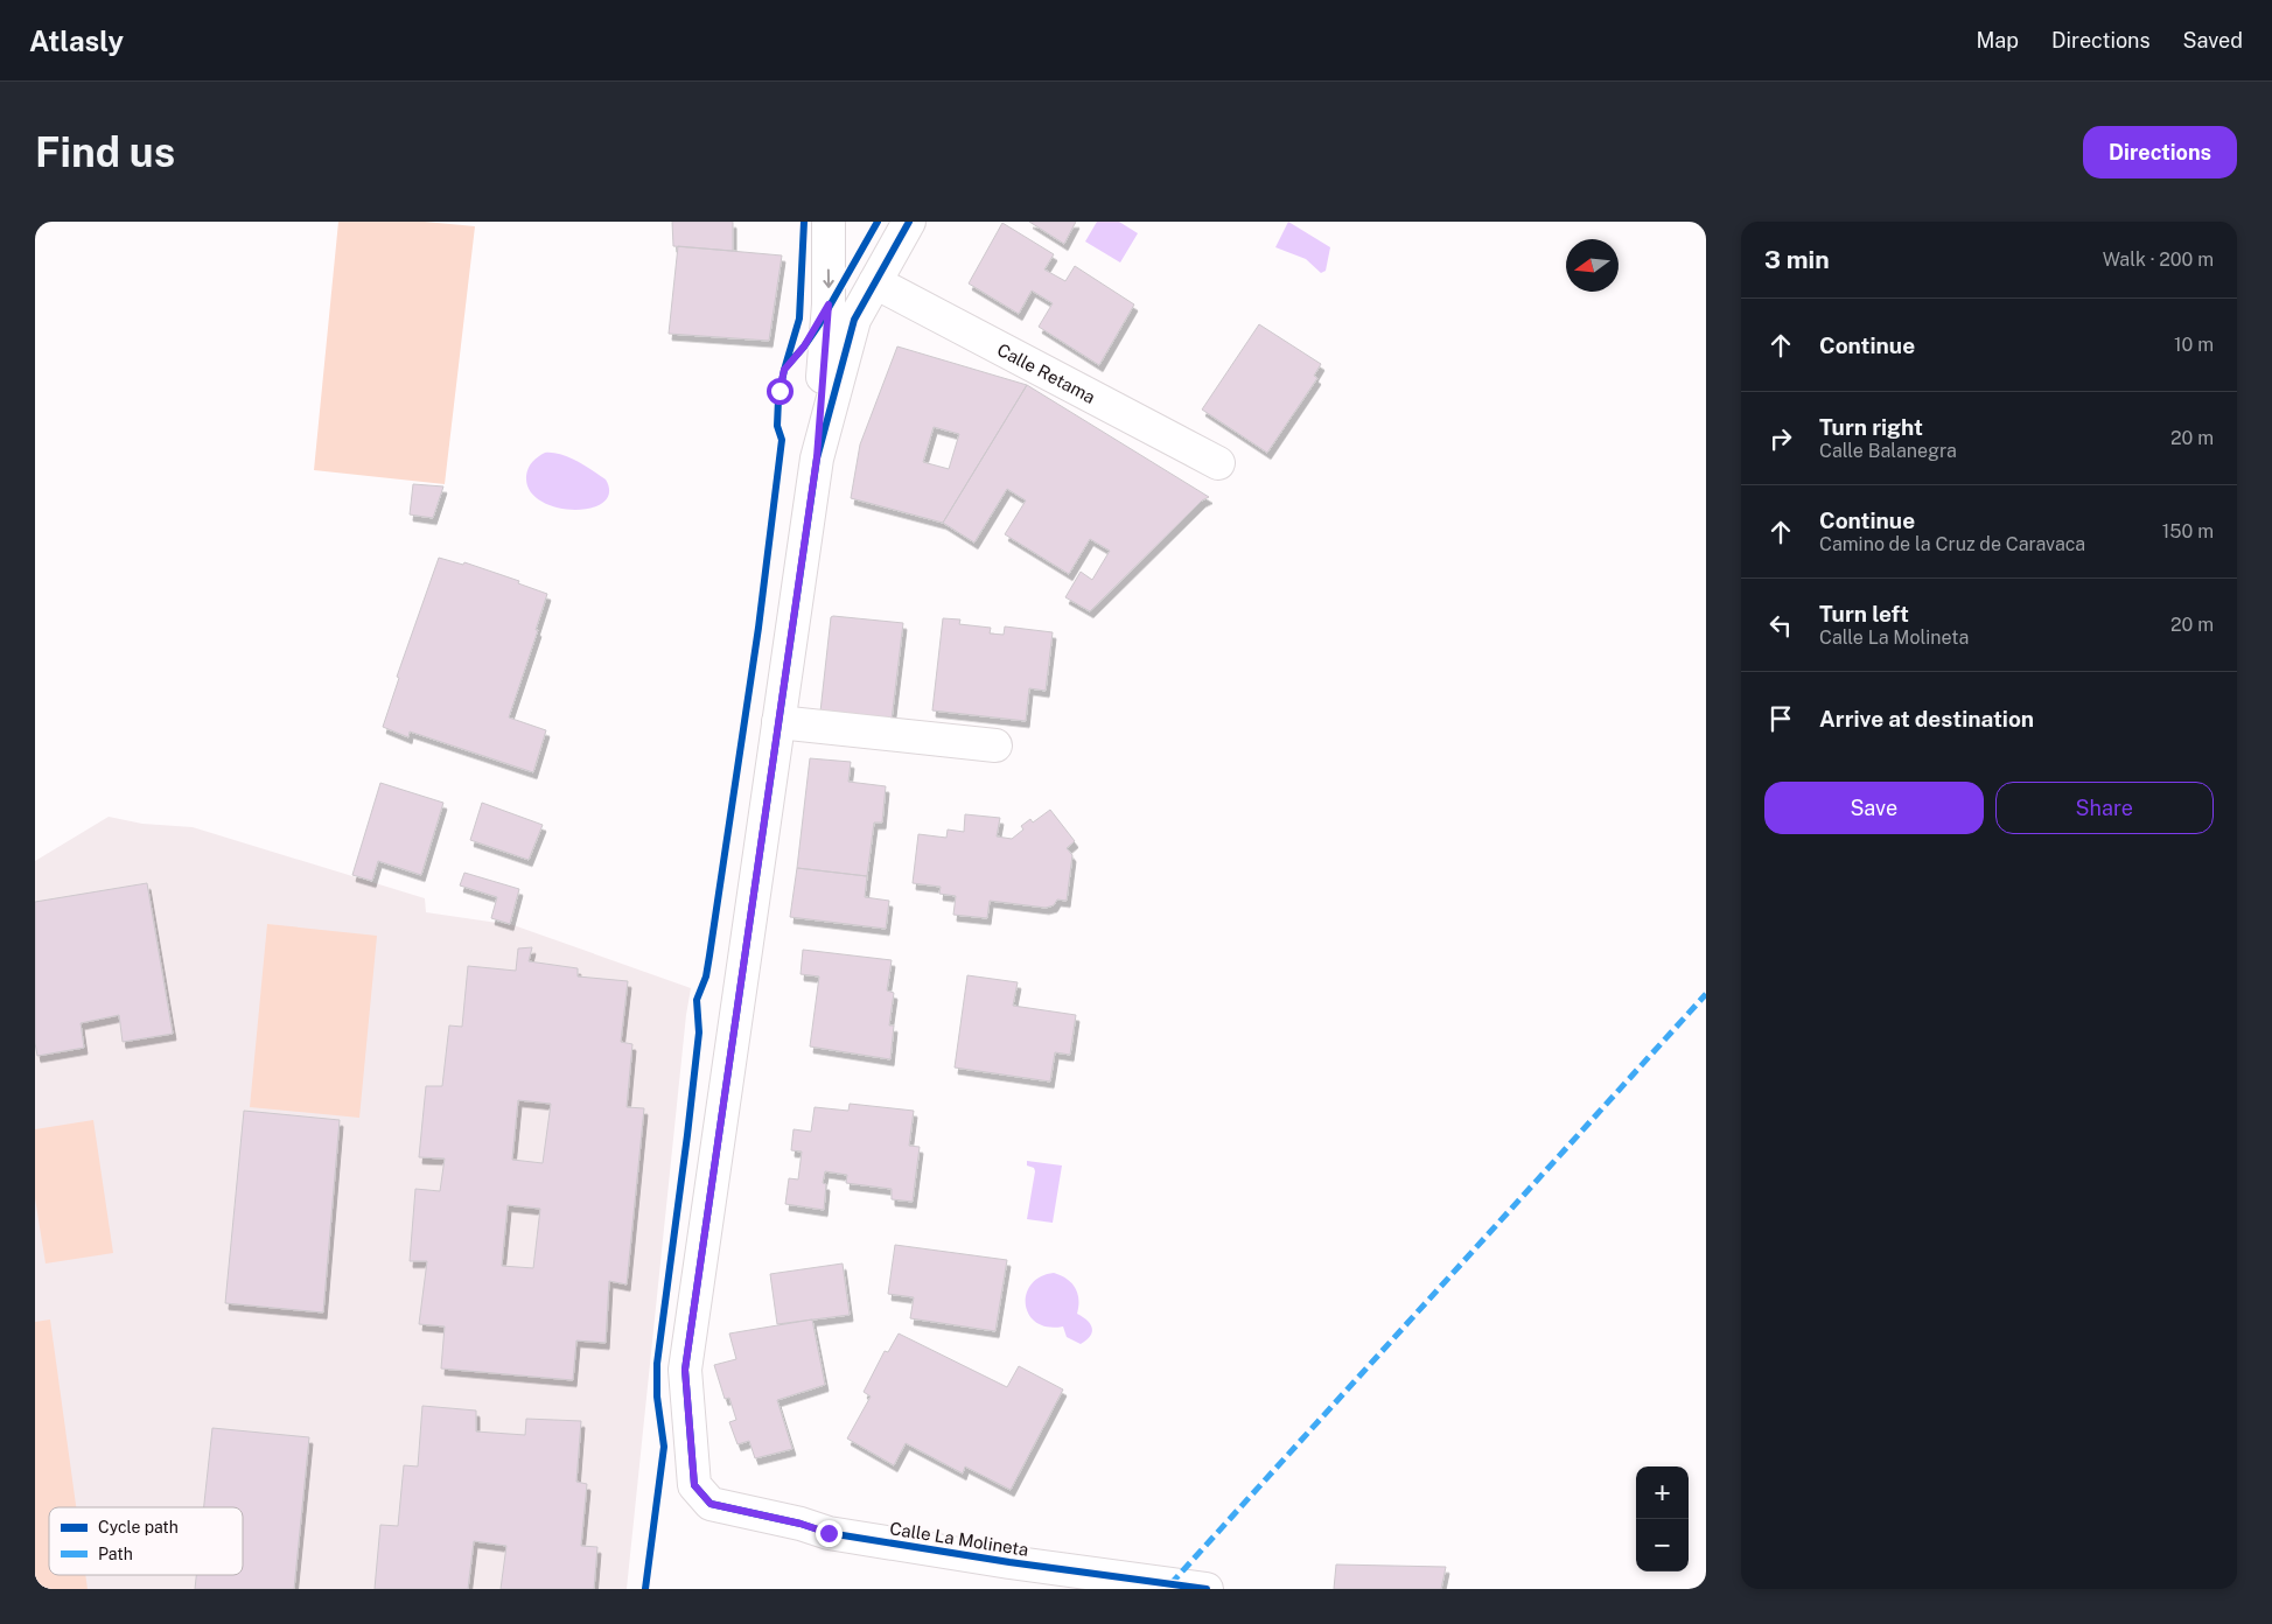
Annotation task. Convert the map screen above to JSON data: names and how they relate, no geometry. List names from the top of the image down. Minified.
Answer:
{"streets":{"street":["Calle Retama","Calle La Molineta"]},"legend":["Cycle path","Path"],"north":"left","page":{"header":"Atlasly","nav":["Map","Directions","Saved"],"buttons":["Directions",["Save","Share"]],"title":"Find us","heading":["3 min","Walk · 200 m"],"list":[["Continue","10 m"],["Turn right","Calle Balanegra","20 m"],["Continue","Camino de la Cruz de Caravaca","150 m"],["Turn left","Calle La Molineta","20 m"],"Arrive at destination"],"map_buttons":["+","−"]}}
